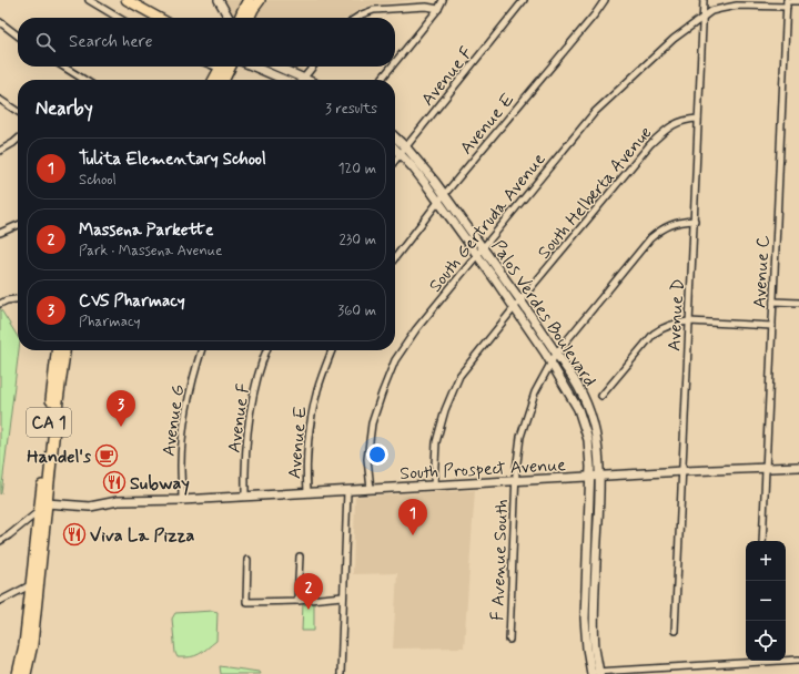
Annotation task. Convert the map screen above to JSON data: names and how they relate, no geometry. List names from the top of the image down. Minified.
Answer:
{"streets":{"highway":["CA 1"],"main road":["Palos Verdes Boulevard","South Prospect Avenue"],"street":["Avenue F","Avenue E","South Helberta Avenue","South Gertruda Avenue","Avenue C","Avenue D","Avenue G","F Avenue South"]},"crossings":[["Avenue F","Palos Verdes Boulevard"],["Avenue F","South Prospect Avenue"],["Avenue E","Palos Verdes Boulevard"],["Avenue E","South Prospect Avenue"],["South Helberta Avenue","Palos Verdes Boulevard"],["South Helberta Avenue","Avenue D"],["South Helberta Avenue","South Prospect Avenue"],["South Gertruda Avenue","Avenue C"],["South Gertruda Avenue","Palos Verdes Boulevard"],["South Gertruda Avenue","Avenue D"],["South Gertruda Avenue","South Prospect Avenue"],["Avenue C","South Prospect Avenue"],["Palos Verdes Boulevard","South Prospect Avenue"],["Palos Verdes Boulevard","F Avenue South"],["Avenue D","South Prospect Avenue"],["Avenue D","F Avenue South"],["Avenue G","South Prospect Avenue"],["CA 1","South Prospect Avenue"],["South Prospect Avenue","F Avenue South"]],"places":{"cafe":["Handel's"],"restaurant":["Subway","Viva La Pizza"]},"page":{"search":"Search here","heading":["Nearby","3 results"],"list":[{"mark":"1","name":"Tulita Elementary School","note":"School","value":"120 m"},{"mark":"2","name":"Massena Parkette","note":"Park · Massena Avenue","value":"230 m"},{"mark":"3","name":"CVS Pharmacy","note":"Pharmacy","value":"360 m"}],"pins":["3","1","2"],"map_buttons":["+","−"]}}
